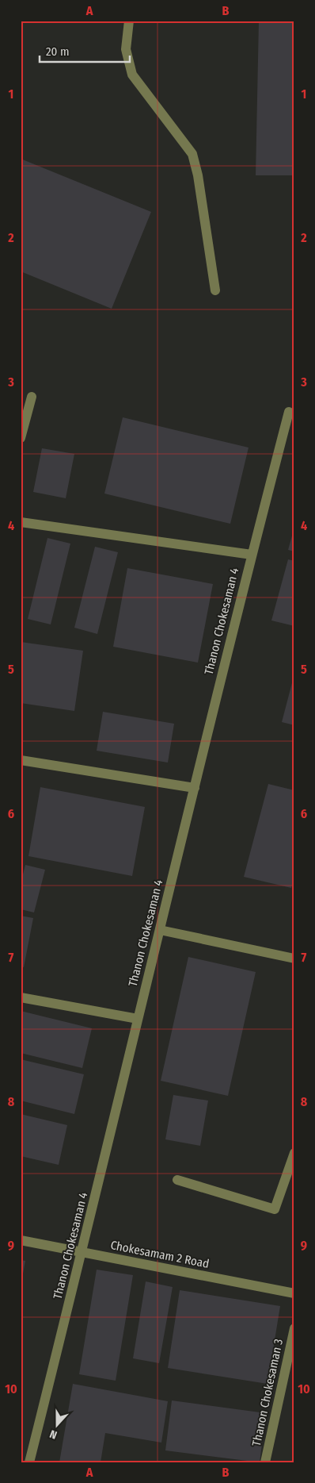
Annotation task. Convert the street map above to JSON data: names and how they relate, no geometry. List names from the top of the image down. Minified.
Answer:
{"streets":{"street":["Thanon Chokesaman 4","Chokesamam 2 Road","Thanon Chokesaman 3"]},"crossings":[["Thanon Chokesaman 4","Chokesamam 2 Road"]],"scale_bar":"20 m","north":"bottom","grid":{"columns":["A","B"],"rows":["1","2","3","4","5","6","7","8","9","10"]}}
